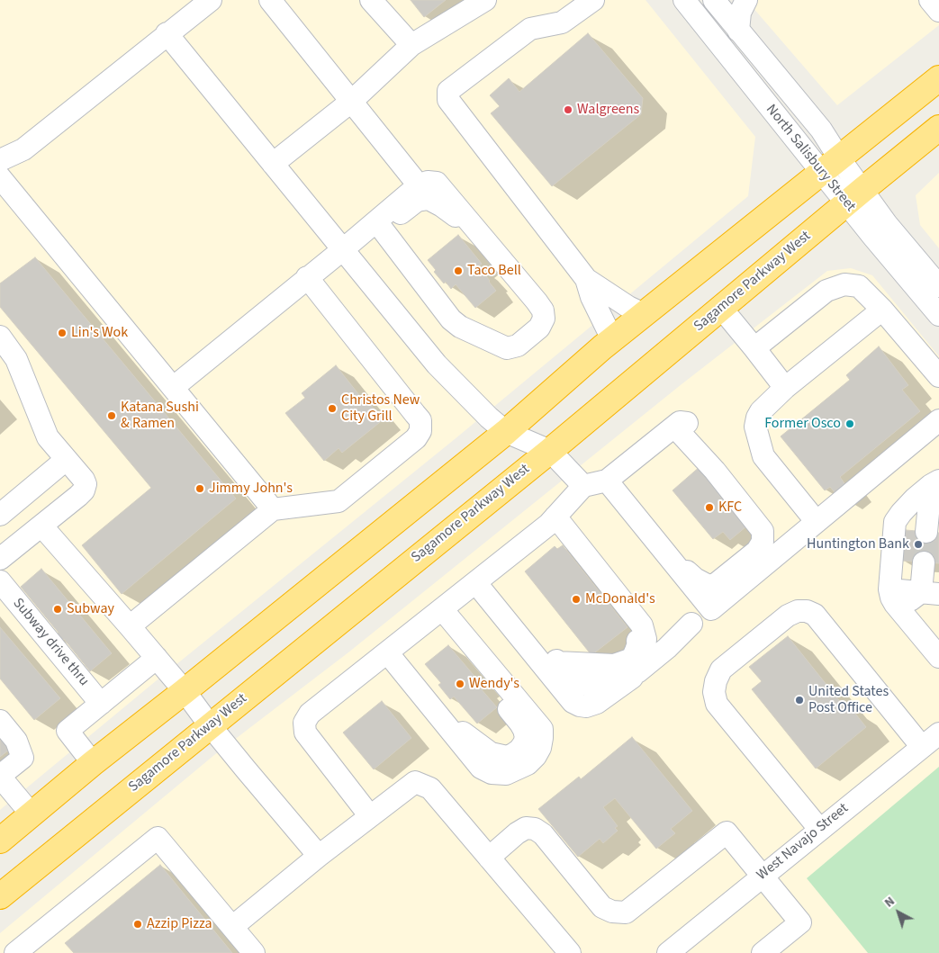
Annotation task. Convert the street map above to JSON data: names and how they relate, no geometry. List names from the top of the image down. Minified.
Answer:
{"streets":{"highway":["Sagamore Parkway West"],"street":["North Salisbury Street","Subway drive thru","West Navajo Street"]},"crossings":[["North Salisbury Street","Sagamore Parkway West"]],"places":["Walgreens","Taco Bell","Lin's Wok","Christos New City Grill","Katana Sushi & Ramen","Former Osco","Jimmy John's","KFC","Huntington Bank","McDonald's","Subway","Wendy's","United States Post Office","Azzip Pizza"],"north":"top left"}
